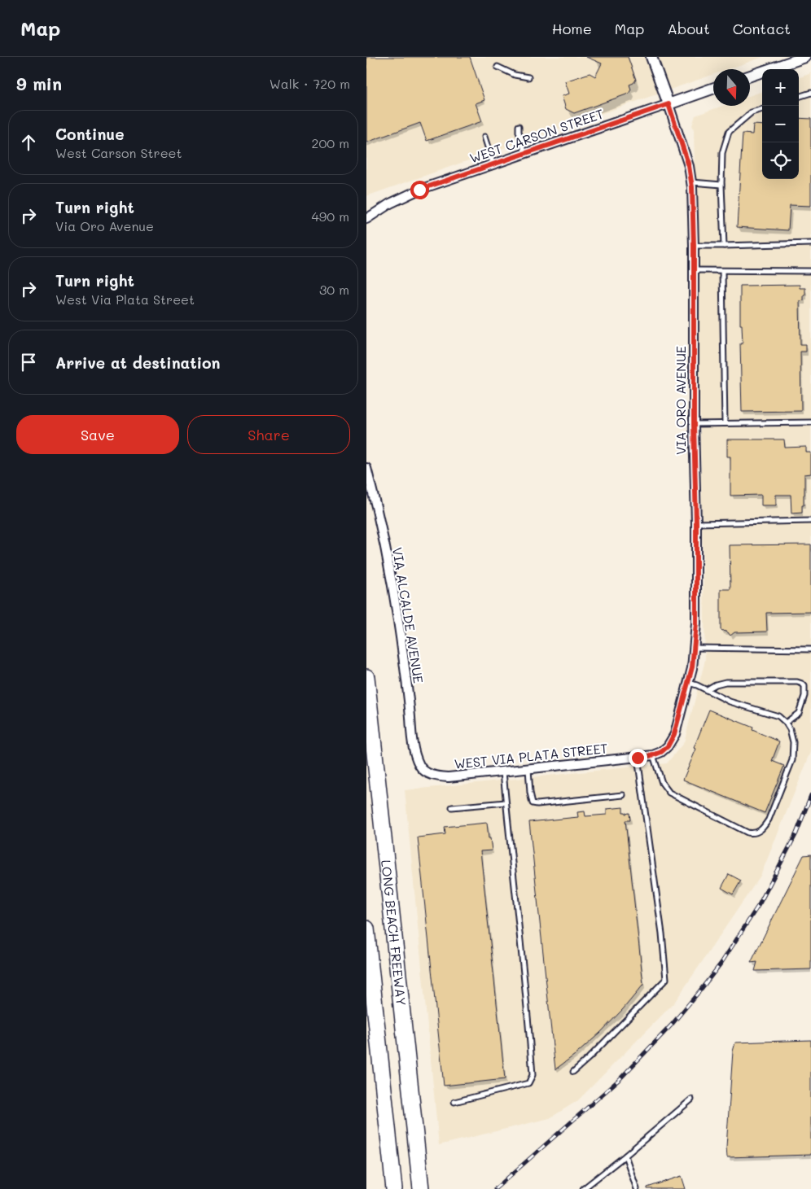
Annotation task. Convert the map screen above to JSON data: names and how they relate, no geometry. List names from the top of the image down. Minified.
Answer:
{"streets":{"highway":["LONG BEACH FREEWAY"],"street":["WEST CARSON STREET","VIA ORO AVENUE","VIA ALCALDE AVENUE","WEST VIA PLATA STREET"]},"crossings":[["WEST CARSON STREET","VIA ORO AVENUE"],["VIA ORO AVENUE","WEST VIA PLATA STREET"],["VIA ALCALDE AVENUE","WEST VIA PLATA STREET"]],"north":"bottom","page":{"header":"Map","nav":["Home","Map","About","Contact"],"heading":["9 min","Walk · 720 m"],"map_buttons":["+","−"],"list":[["Continue","West Carson Street","200 m"],["Turn right","Via Oro Avenue","490 m"],["Turn right","West Via Plata Street","30 m"],"Arrive at destination"],"buttons":["Save","Share"]}}
